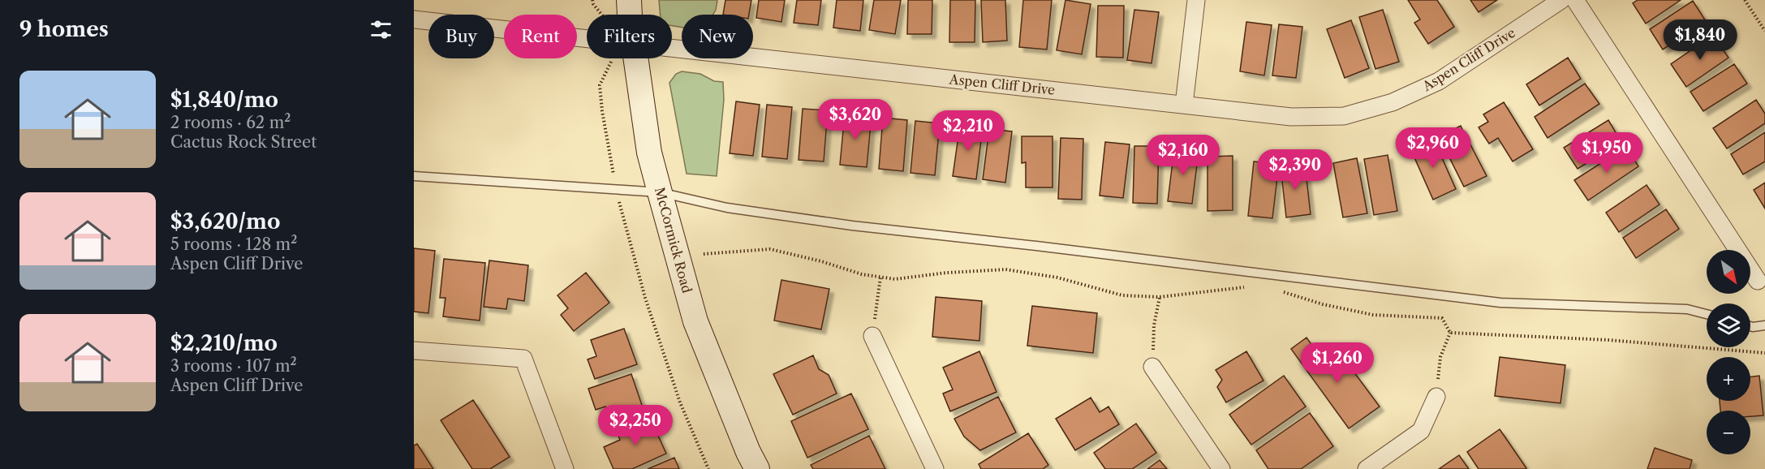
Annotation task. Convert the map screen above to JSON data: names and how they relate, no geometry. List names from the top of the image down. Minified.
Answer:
{"streets":{"street":["Aspen Cliff Drive","McCormick Road"]},"north":"bottom right","page":{"heading":"9 homes","chip":["Buy","Rent","Filters","New"],"price":["$1,840","$3,620","$2,210","$2,960","$1,950","$2,160","$2,390","$1,260","$2,250"],"list":[{"name":"$1,840/mo","note":"2 rooms · 62 m² · Cactus Rock Street"},{"name":"$3,620/mo","note":"5 rooms · 128 m² · Aspen Cliff Drive"},{"name":"$2,210/mo","note":"3 rooms · 107 m² · Aspen Cliff Drive"}],"map_buttons":["+","−"]}}
